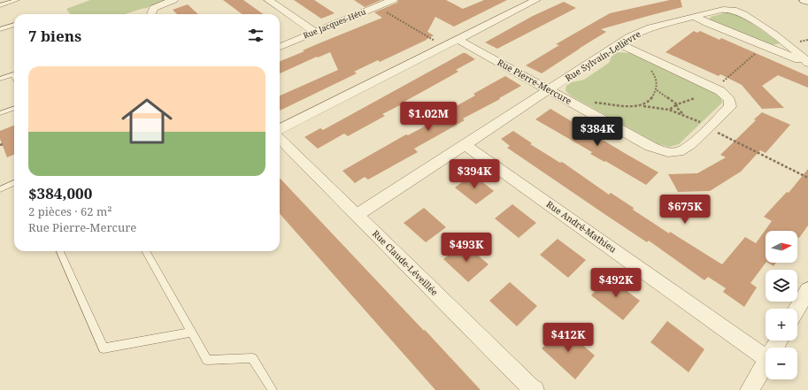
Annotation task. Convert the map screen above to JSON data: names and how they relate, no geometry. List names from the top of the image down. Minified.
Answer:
{"streets":{"street":["Rue Jacques-Hétu","Rue Sylvain-Lelièvre","Rue Pierre-Mercure","Rue André-Mathieu","Rue Claude-Léveillée"]},"crossings":[["Rue Sylvain-Lelièvre","Rue Pierre-Mercure"],["Rue Sylvain-Lelièvre","Rue André-Mathieu"],["Rue Sylvain-Lelièvre","Rue Claude-Léveillée"]],"north":"right","page":{"heading":"7 biens","list":[{"name":"$384,000","note":"2 pièces · 62 m² · Rue Pierre-Mercure"}],"price":["$1.02M","$384K","$394K","$675K","$493K","$492K","$412K"],"map_buttons":["+","−"]}}
